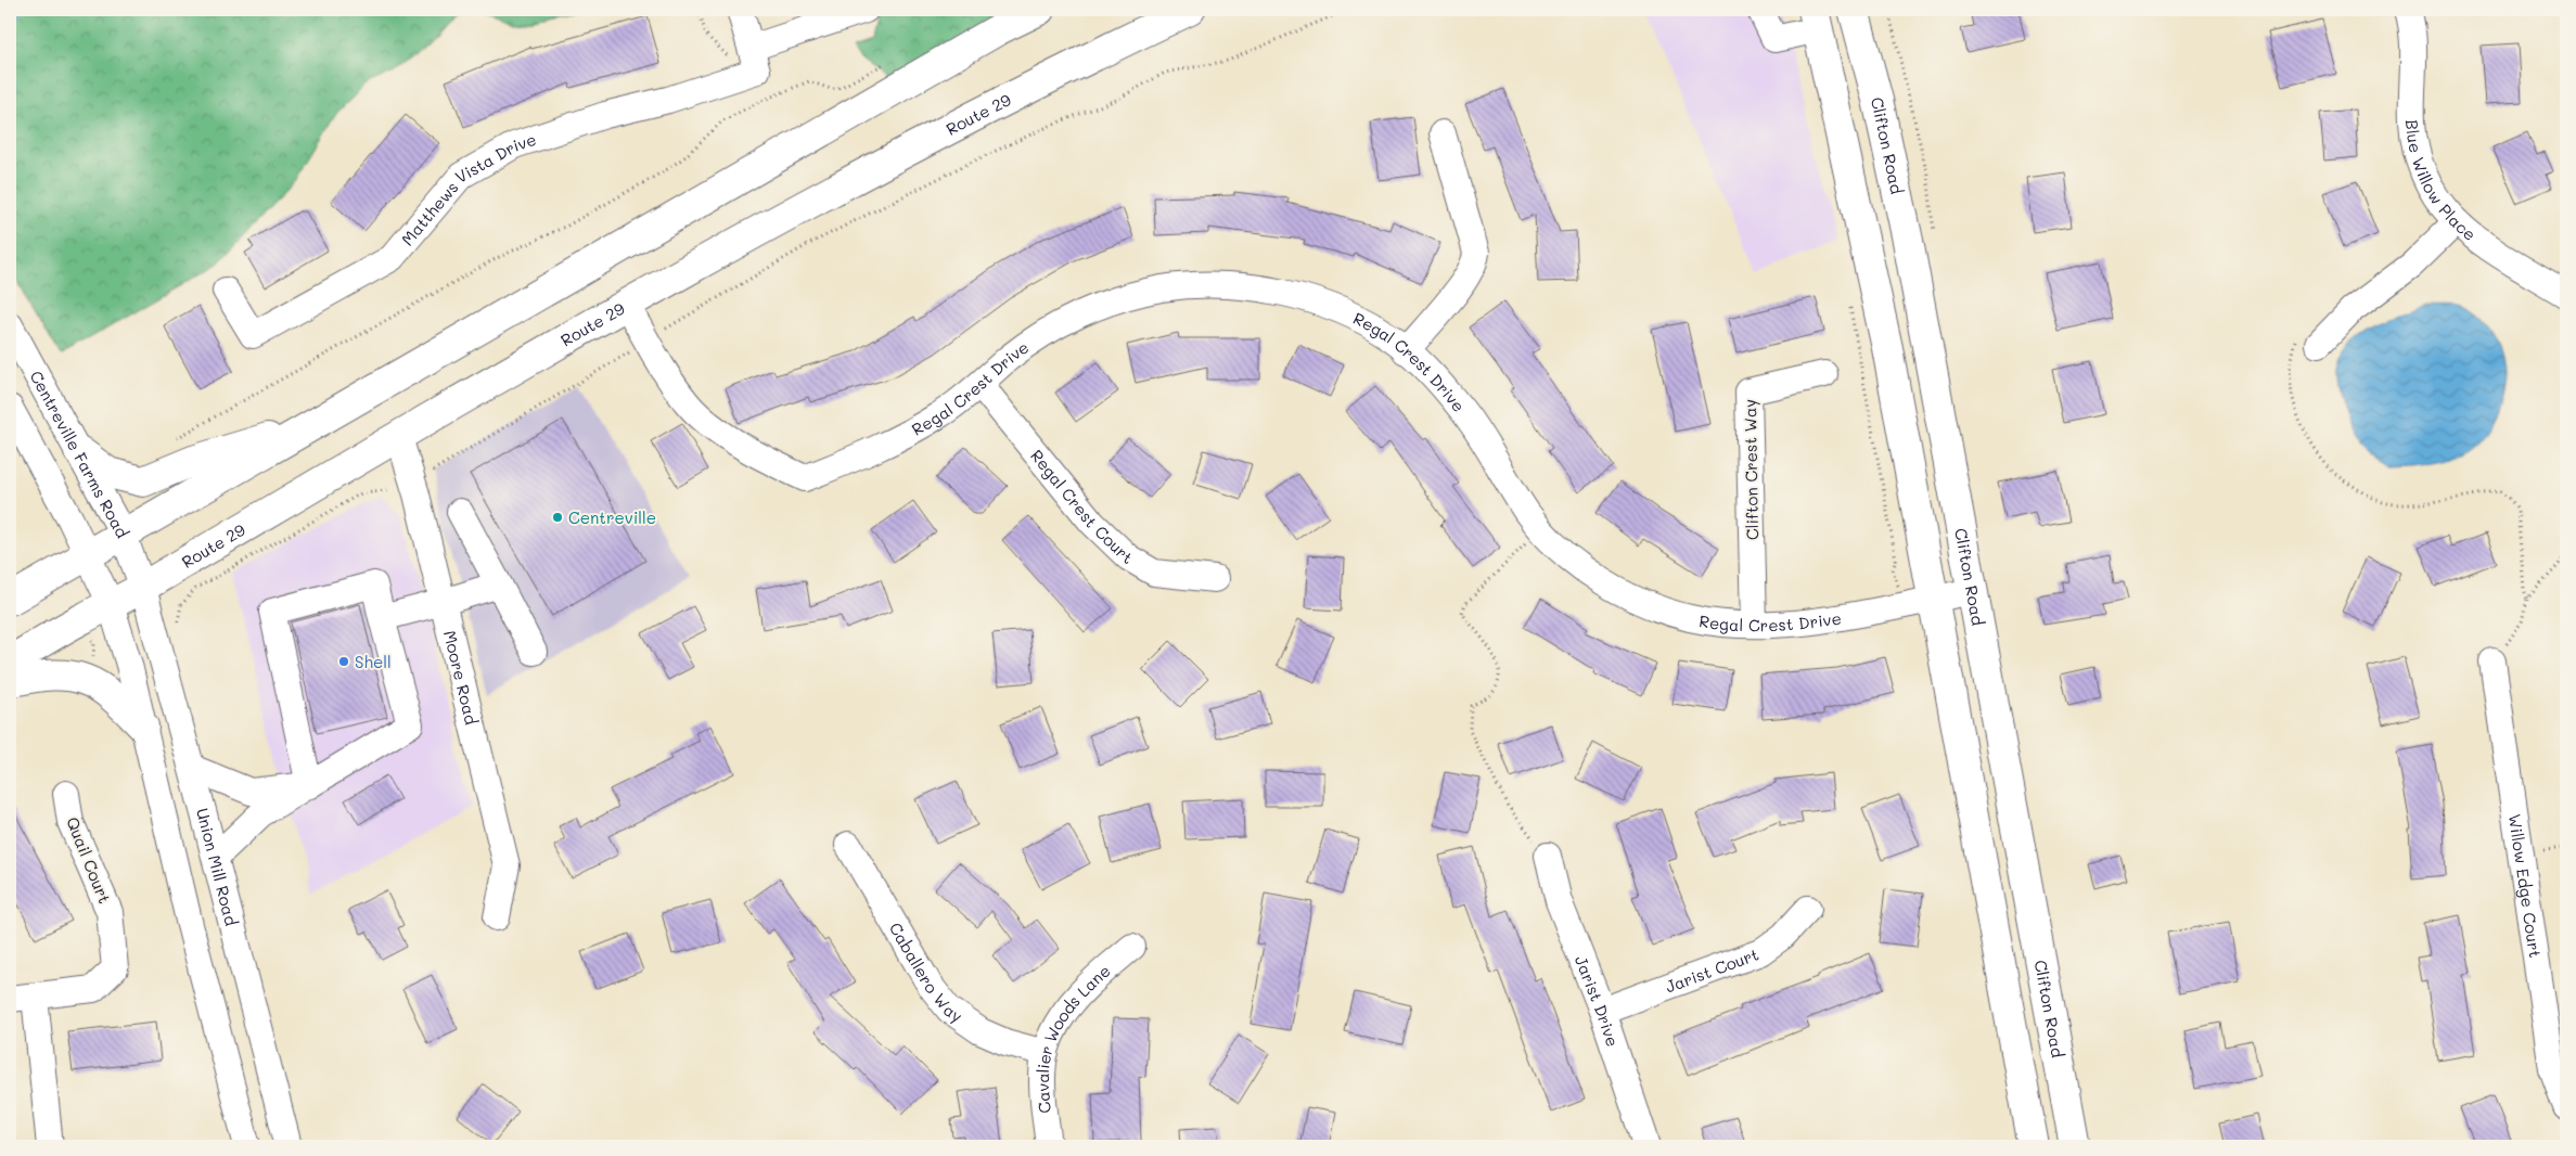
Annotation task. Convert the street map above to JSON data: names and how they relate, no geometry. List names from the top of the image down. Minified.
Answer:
{"streets":{"main road":["Route 29","Clifton Road"],"street":["Blue Willow Place","Matthews Vista Drive","Regal Crest Drive","Centreville Farms Road","Clifton Crest Way","Regal Crest Court","Moore Road","Quail Court","Union Mill Road","Willow Edge Court","Caballero Way","Jarist Court","Jarist Drive","Cavalier Woods Lane"]},"crossings":[["Route 29","Centreville Farms Road"],["Route 29","Moore Road"],["Route 29","Union Mill Road"],["Clifton Road","Regal Crest Drive"],["Regal Crest Drive","Clifton Crest Way"],["Regal Crest Drive","Regal Crest Court"],["Centreville Farms Road","Union Mill Road"],["Caballero Way","Cavalier Woods Lane"],["Jarist Court","Jarist Drive"]],"places":["Centreville","Shell"]}
